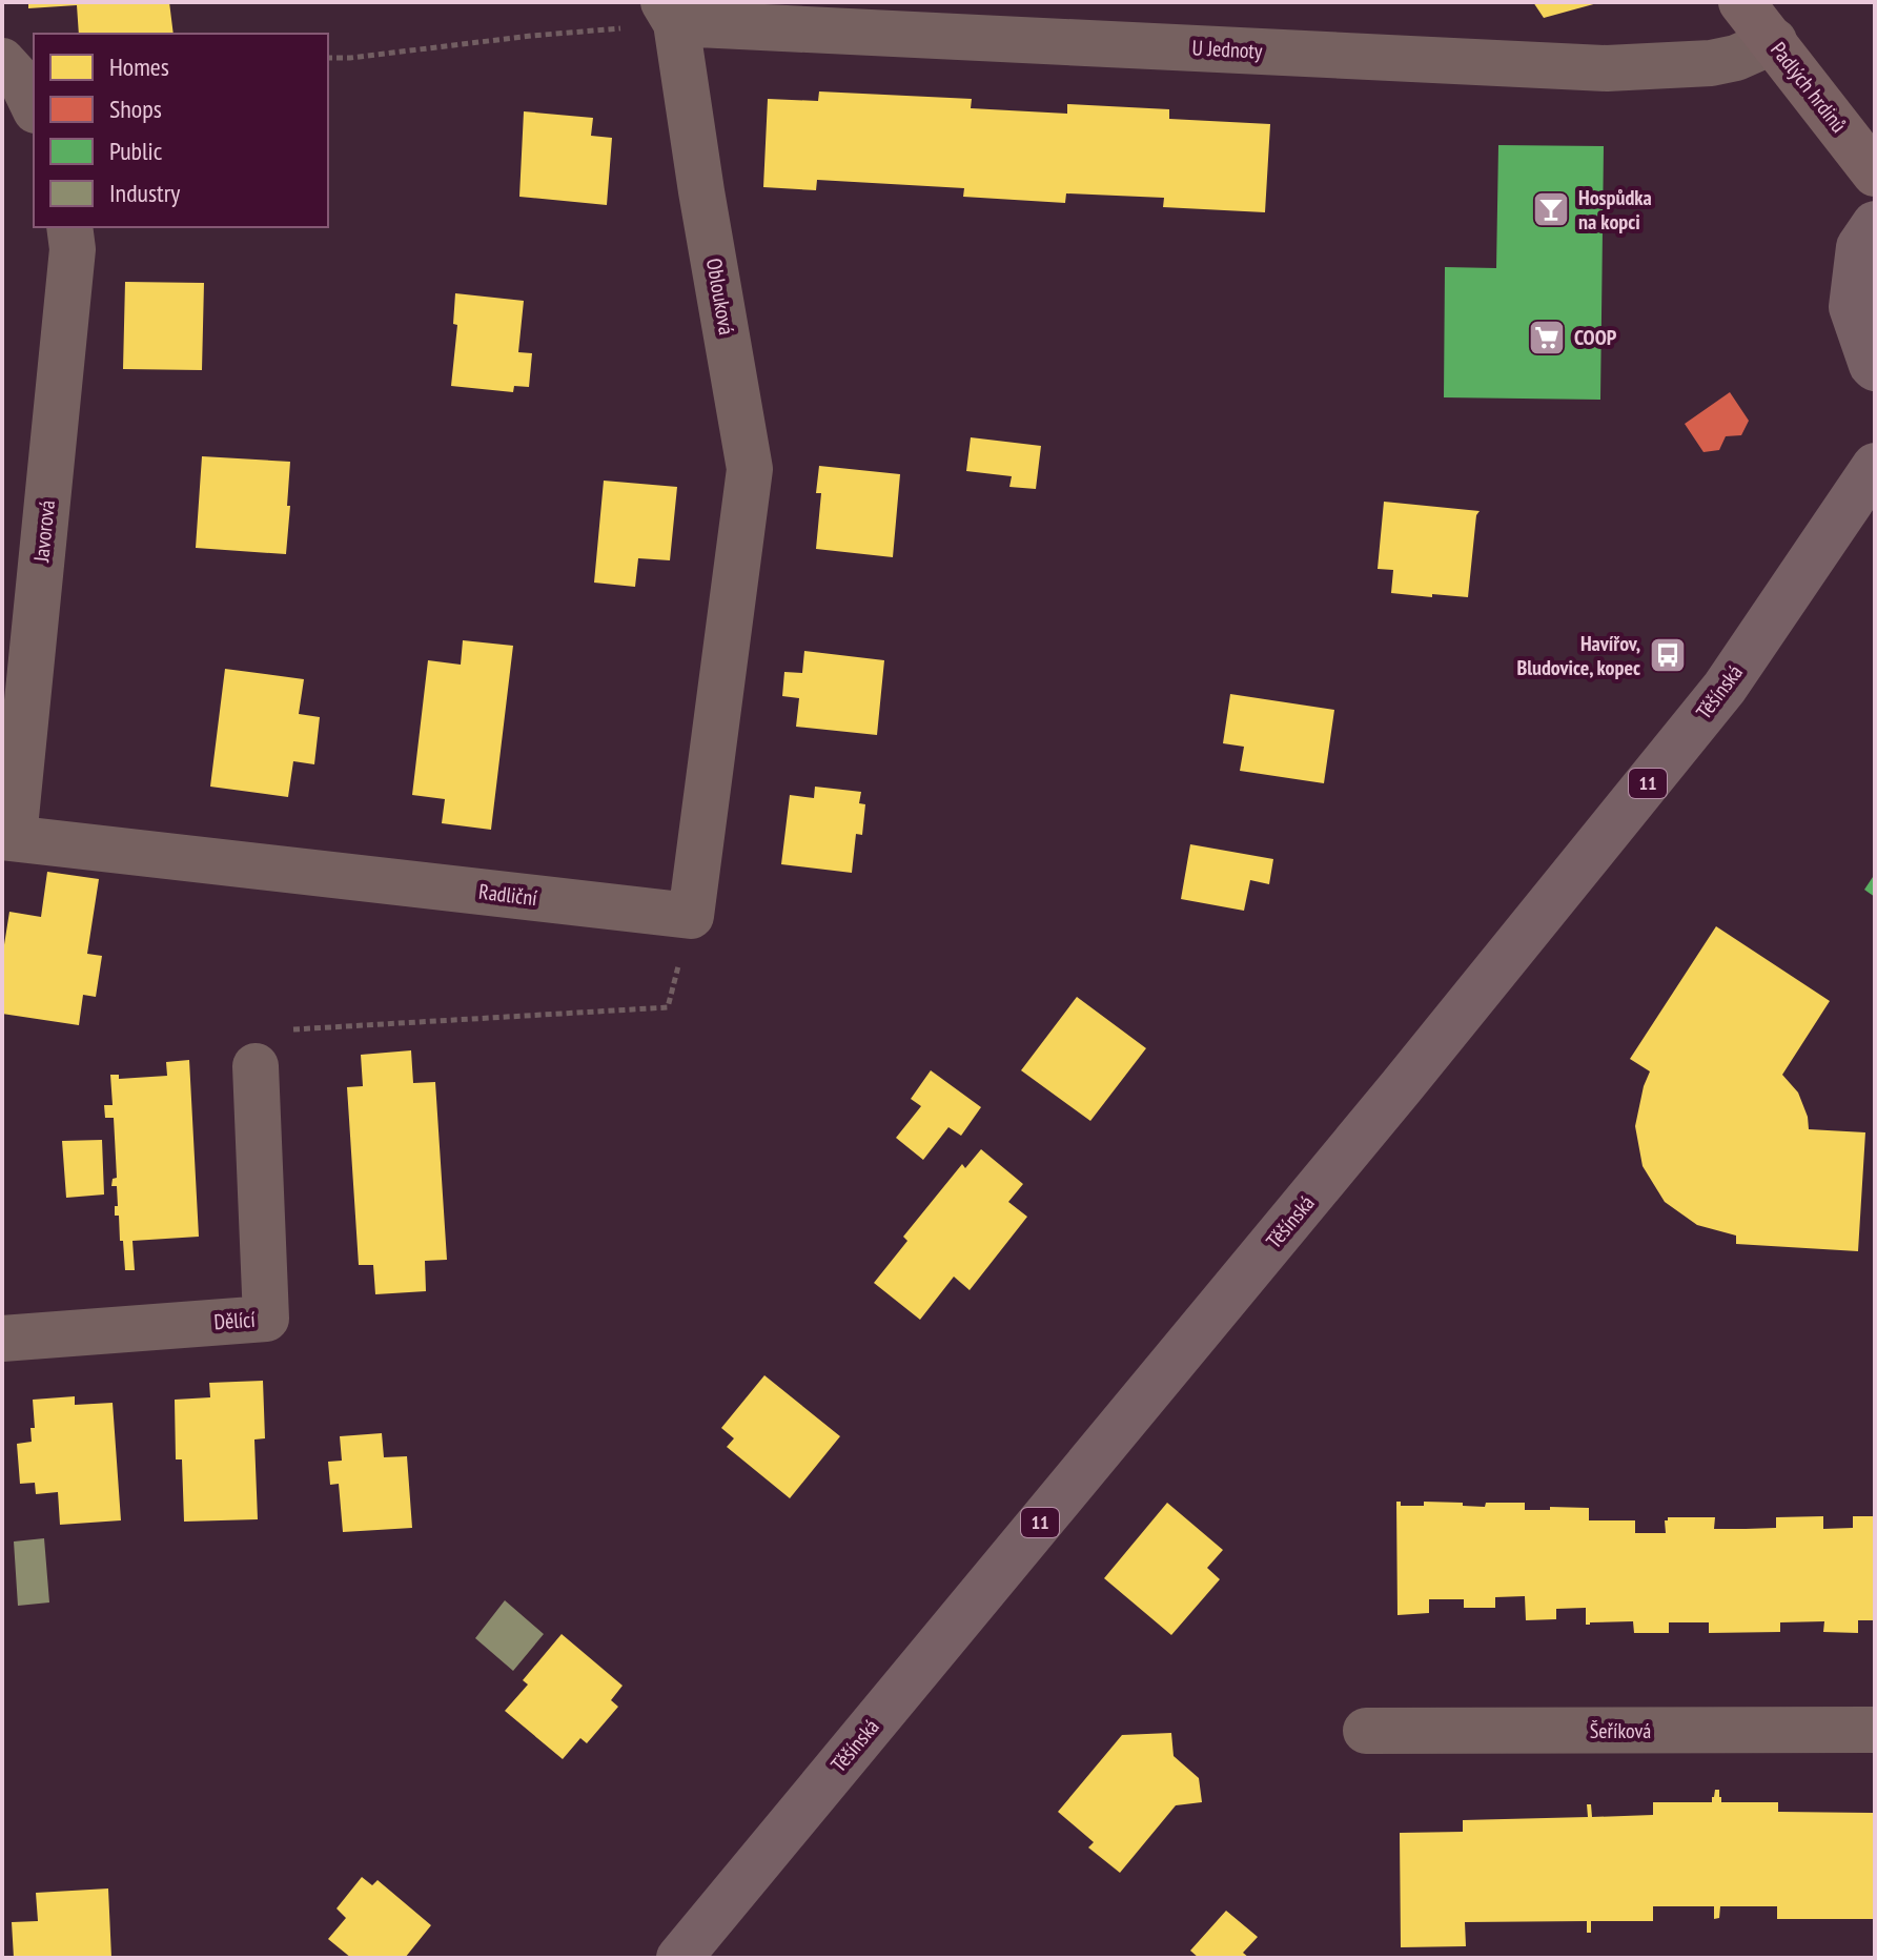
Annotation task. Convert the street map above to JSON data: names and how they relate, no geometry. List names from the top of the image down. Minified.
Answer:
{"streets":{"main road":["Těšínská","11"],"street":["U Jednoty","Padlých hrdinů","Oblouková","Javorová","Radliční","Dělící","Šeříková"]},"crossings":[["U Jednoty","Padlých hrdinů"],["U Jednoty","Oblouková"],["Oblouková","Radliční"],["Javorová","Radliční"]],"places":{"bar":["Hospůdka na kopci"],"supermarket":["COOP"],"bus stop":["Havířov, Bludovice, kopec"]},"legend":["Homes","Shops","Public","Industry"]}
